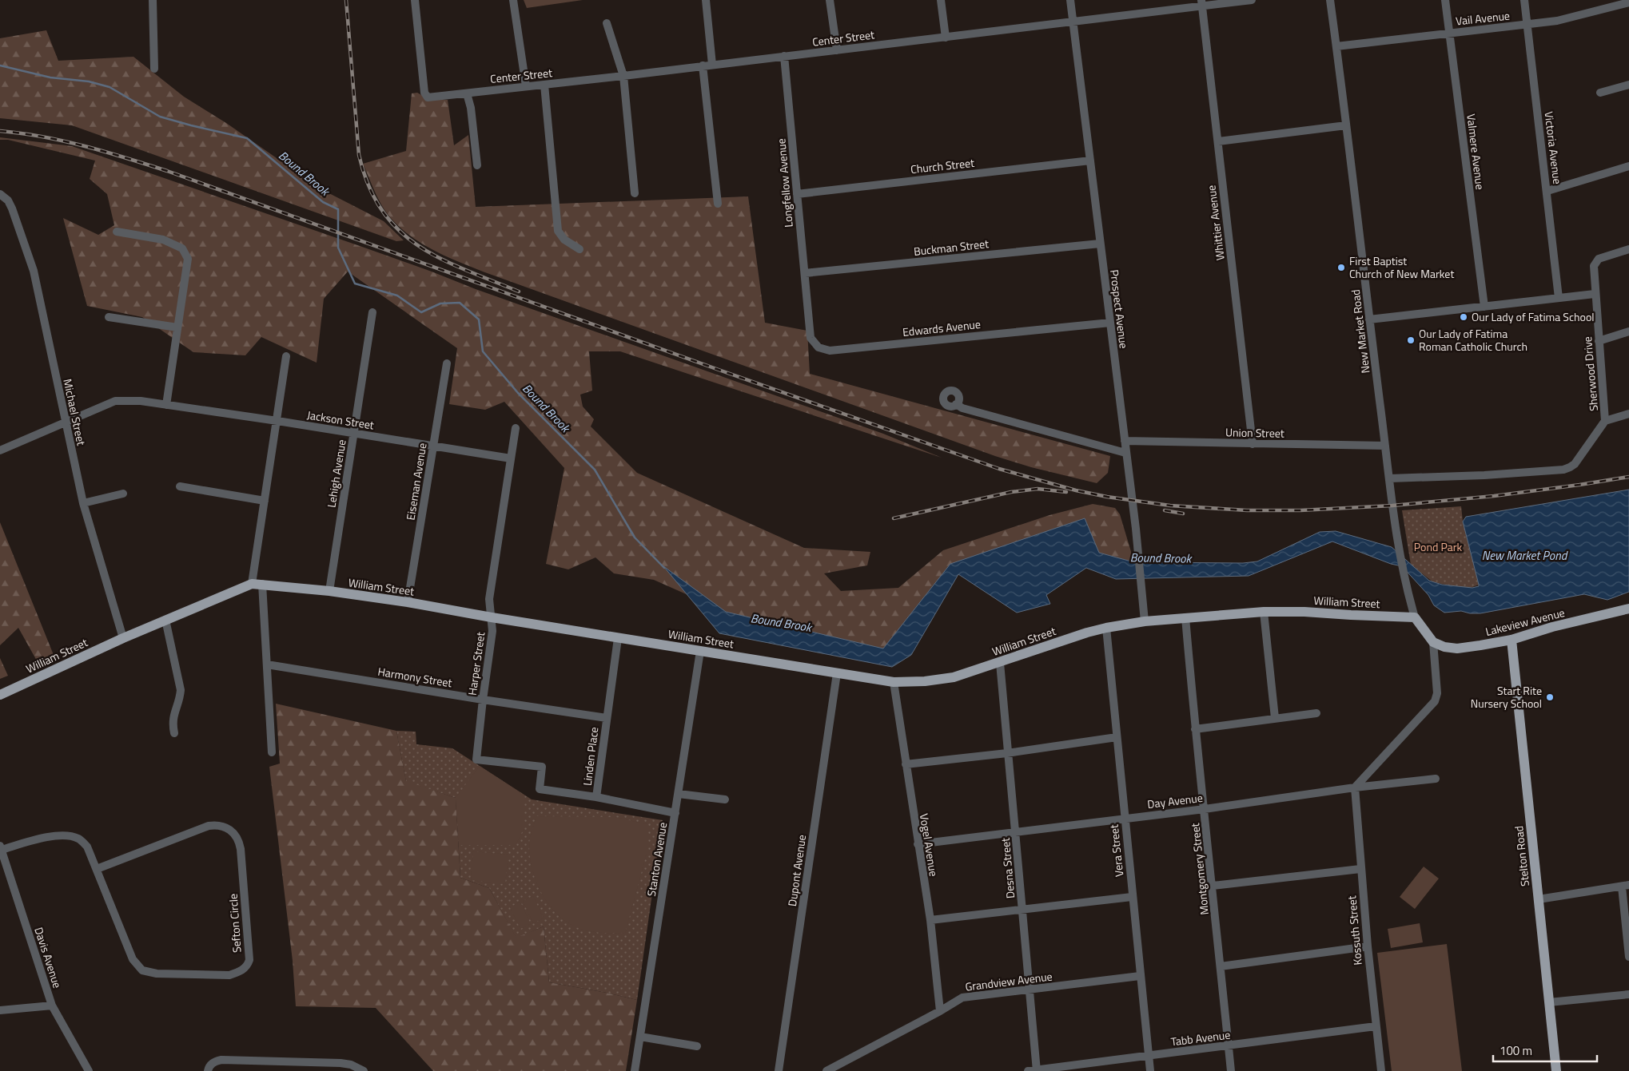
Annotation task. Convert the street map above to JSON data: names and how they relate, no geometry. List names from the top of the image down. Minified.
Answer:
{"streets":{"main road":["William Street","Lakeview Avenue","Stelton Road"],"street":["Vail Avenue","Center Street","Victoria Avenue","Valmere Avenue","Church Street","Longfellow Avenue","Whittier Avenue","Buckman Street","Prospect Avenue","Edwards Avenue","New Market Road","Sherwood Drive","Michael Street","Jackson Street","Union Street","Lehigh Avenue","Eiseman Avenue","Harper Street","Harmony Street","Linden Place","Day Avenue","Vogel Avenue","Vera Street","Stanton Avenue","Desna Street","Montgomery Street","Dupont Avenue","Sefton Circle","Kossuth Street","Davis Avenue","Grandview Avenue","Tabb Avenue"]},"crossings":[["Vail Avenue","Victoria Avenue"],["Vail Avenue","Valmere Avenue"],["Vail Avenue","New Market Road"],["Center Street","Longfellow Avenue"],["Center Street","Whittier Avenue"],["Center Street","Prospect Avenue"],["Church Street","Longfellow Avenue"],["Church Street","Prospect Avenue"],["Longfellow Avenue","Buckman Street"],["Longfellow Avenue","Edwards Avenue"],["Whittier Avenue","Union Street"],["Buckman Street","Prospect Avenue"],["Prospect Avenue","Edwards Avenue"],["Prospect Avenue","Union Street"],["Prospect Avenue","William Street"],["New Market Road","Sherwood Drive"],["New Market Road","Union Street"],["New Market Road","William Street"],["Michael Street","Jackson Street"],["Michael Street","William Street"],["Jackson Street","Lehigh Avenue"],["Jackson Street","Eiseman Avenue"],["Jackson Street","Harper Street"],["Lehigh Avenue","William Street"],["Eiseman Avenue","William Street"],["William Street","Harper Street"],["William Street","Linden Place"],["William Street","Vogel Avenue"],["William Street","Vera Street"],["William Street","Stanton Avenue"],["William Street","Desna Street"],["William Street","Montgomery Street"],["William Street","Dupont Avenue"],["Lakeview Avenue","Stelton Road"],["Harper Street","Harmony Street"],["Harper Street","Linden Place"],["Harmony Street","Linden Place"],["Linden Place","Stanton Avenue"],["Day Avenue","Vogel Avenue"],["Day Avenue","Vera Street"],["Day Avenue","Desna Street"],["Day Avenue","Montgomery Street"],["Day Avenue","Kossuth Street"],["Vogel Avenue","Grandview Avenue"],["Vera Street","Grandview Avenue"],["Vera Street","Tabb Avenue"],["Desna Street","Grandview Avenue"],["Desna Street","Tabb Avenue"],["Montgomery Street","Tabb Avenue"],["Sefton Circle","Davis Avenue"],["Kossuth Street","Tabb Avenue"]],"water":["Bound Brook","New Market Pond"],"parks":["Pond Park"],"places":["First Baptist Church of New Market","Our Lady of Fatima School","Our Lady of Fatima Roman Catholic Church","Start Rite Nursery School"],"scale_bar":"100 m"}
